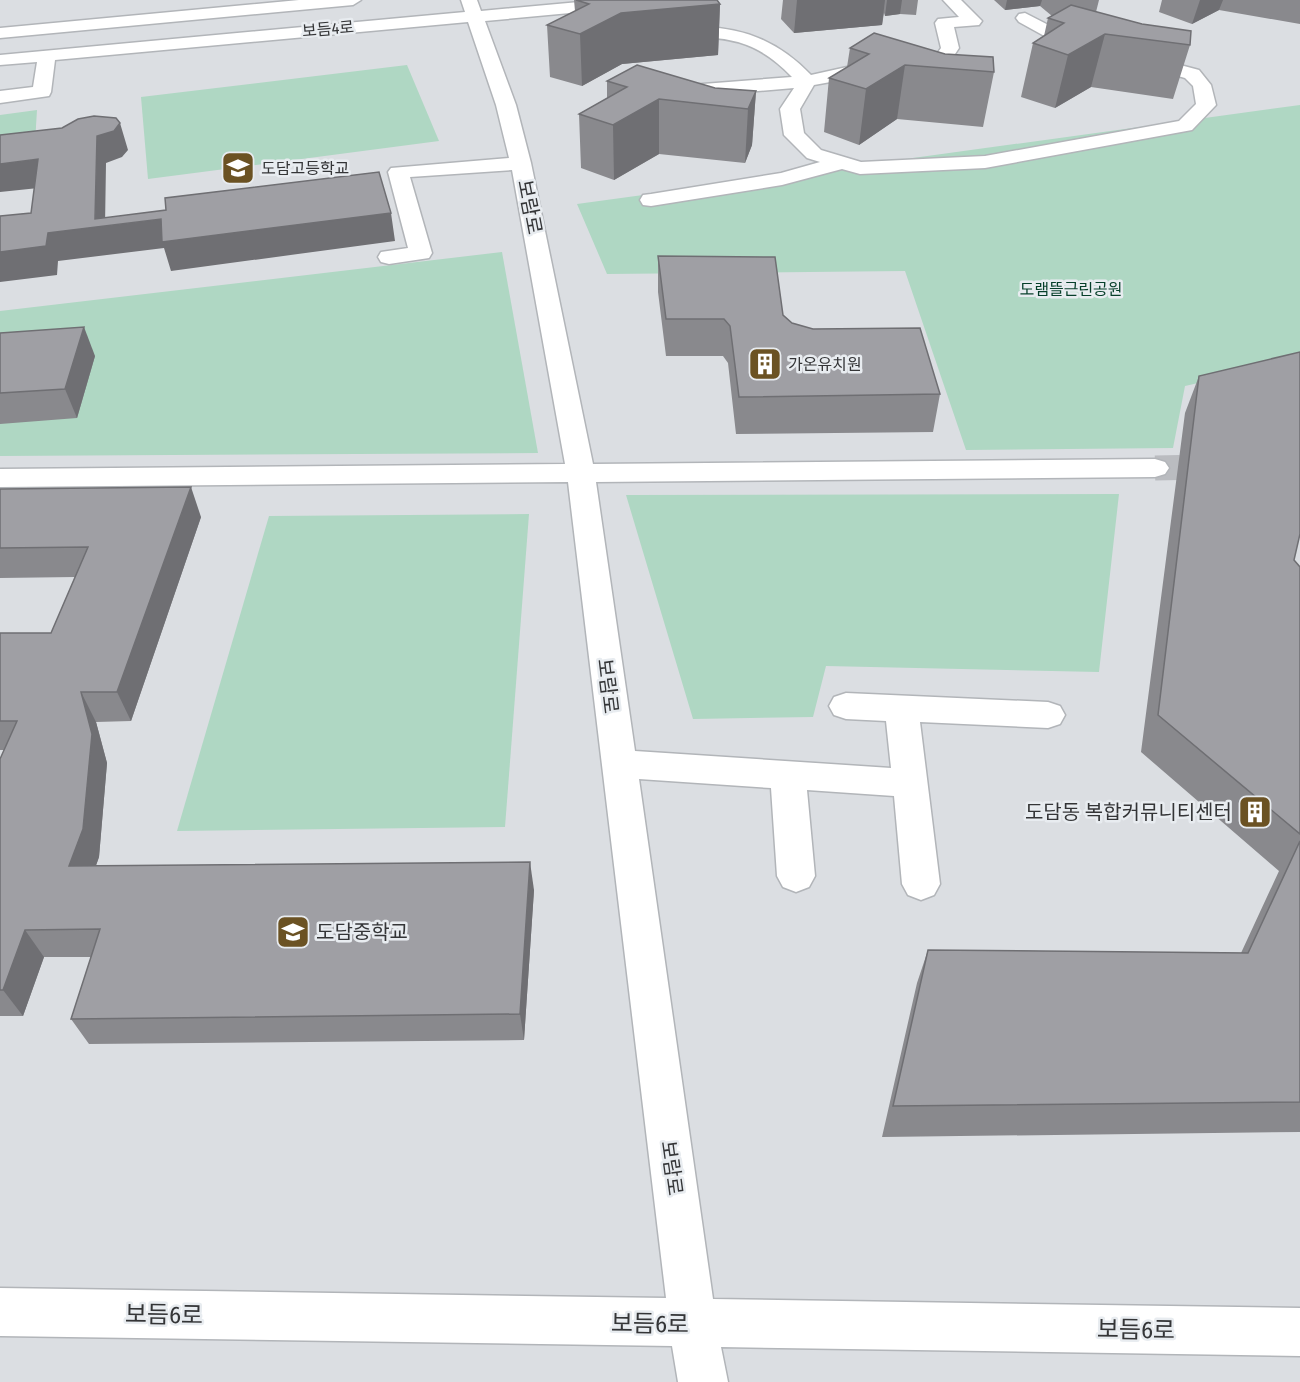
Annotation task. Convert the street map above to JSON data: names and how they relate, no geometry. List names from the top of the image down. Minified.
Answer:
{"streets":{"street":["보듬4로","보람로","보듬6로"]},"crossings":[["보듬4로","보람로"],["보람로","보듬6로"]],"parks":["도램뜰근린공원"],"places":{"school or university":["도담고등학교","도담중학교"],"building":["가온유치원","도담동 복합커뮤니티센터"]}}
